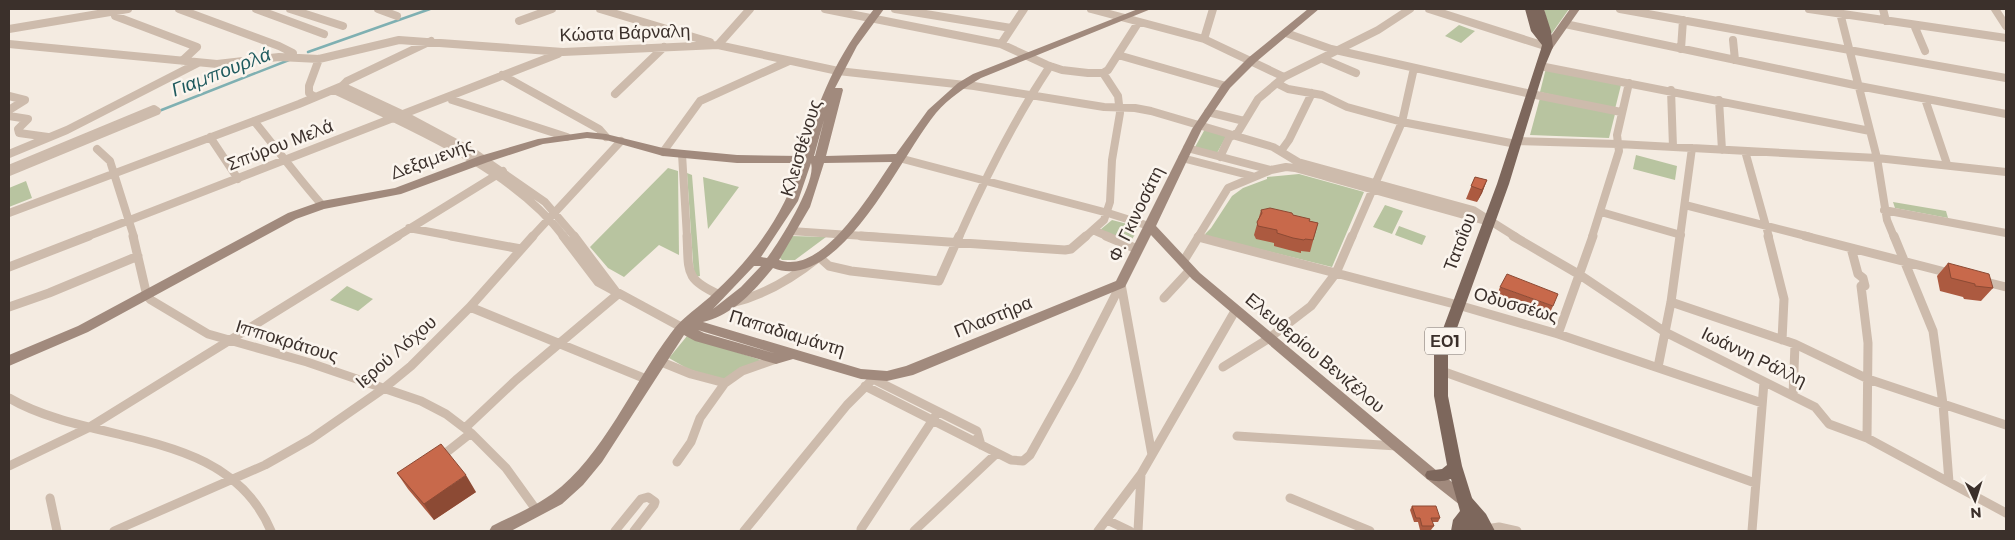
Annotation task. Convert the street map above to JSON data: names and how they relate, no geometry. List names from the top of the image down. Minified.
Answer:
{"streets":{"main road":["Κλεισθένους","Δεξαμενής","Φ. Γκινοσάτη","Τατοΐου","Πλαστήρα","Παπαδιαμάντη","ΕΟ1","Ελευθερίου Βενιζέλου"],"street":["Κώστα Βάρναλη","Σπύρου Μελά","Οδυσσέως","Ιπποκράτους","Ιερού Λόχου","Ιωάννη Ράλλη"]},"crossings":[["Κώστα Βάρναλη","Σπύρου Μελά"],["Κώστα Βάρναλη","Κλεισθένους"],["Κώστα Βάρναλη","Ιωάννη Ράλλη"],["Σπύρου Μελά","Παπαδιαμάντη"],["Κλεισθένους","Δεξαμενής"],["Κλεισθένους","Παπαδιαμάντη"],["Κλεισθένους","Ιπποκράτους"],["Δεξαμενής","Παπαδιαμάντη"],["Δεξαμενής","Ιπποκράτους"],["Δεξαμενής","Ιερού Λόχου"],["Φ. Γκινοσάτη","Πλαστήρα"],["Φ. Γκινοσάτη","Παπαδιαμάντη"],["Φ. Γκινοσάτη","Ελευθερίου Βενιζέλου"],["Φ. Γκινοσάτη","Ιωάννη Ράλλη"],["Τατοΐου","Οδυσσέως"],["Τατοΐου","Ελευθερίου Βενιζέλου"],["Τατοΐου","Ιωάννη Ράλλη"],["Πλαστήρα","Παπαδιαμάντη"],["Παπαδιαμάντη","Ιερού Λόχου"],["Ιπποκράτους","Ιερού Λόχου"]],"water":["Γιαμπουρλά"],"north":"bottom"}
